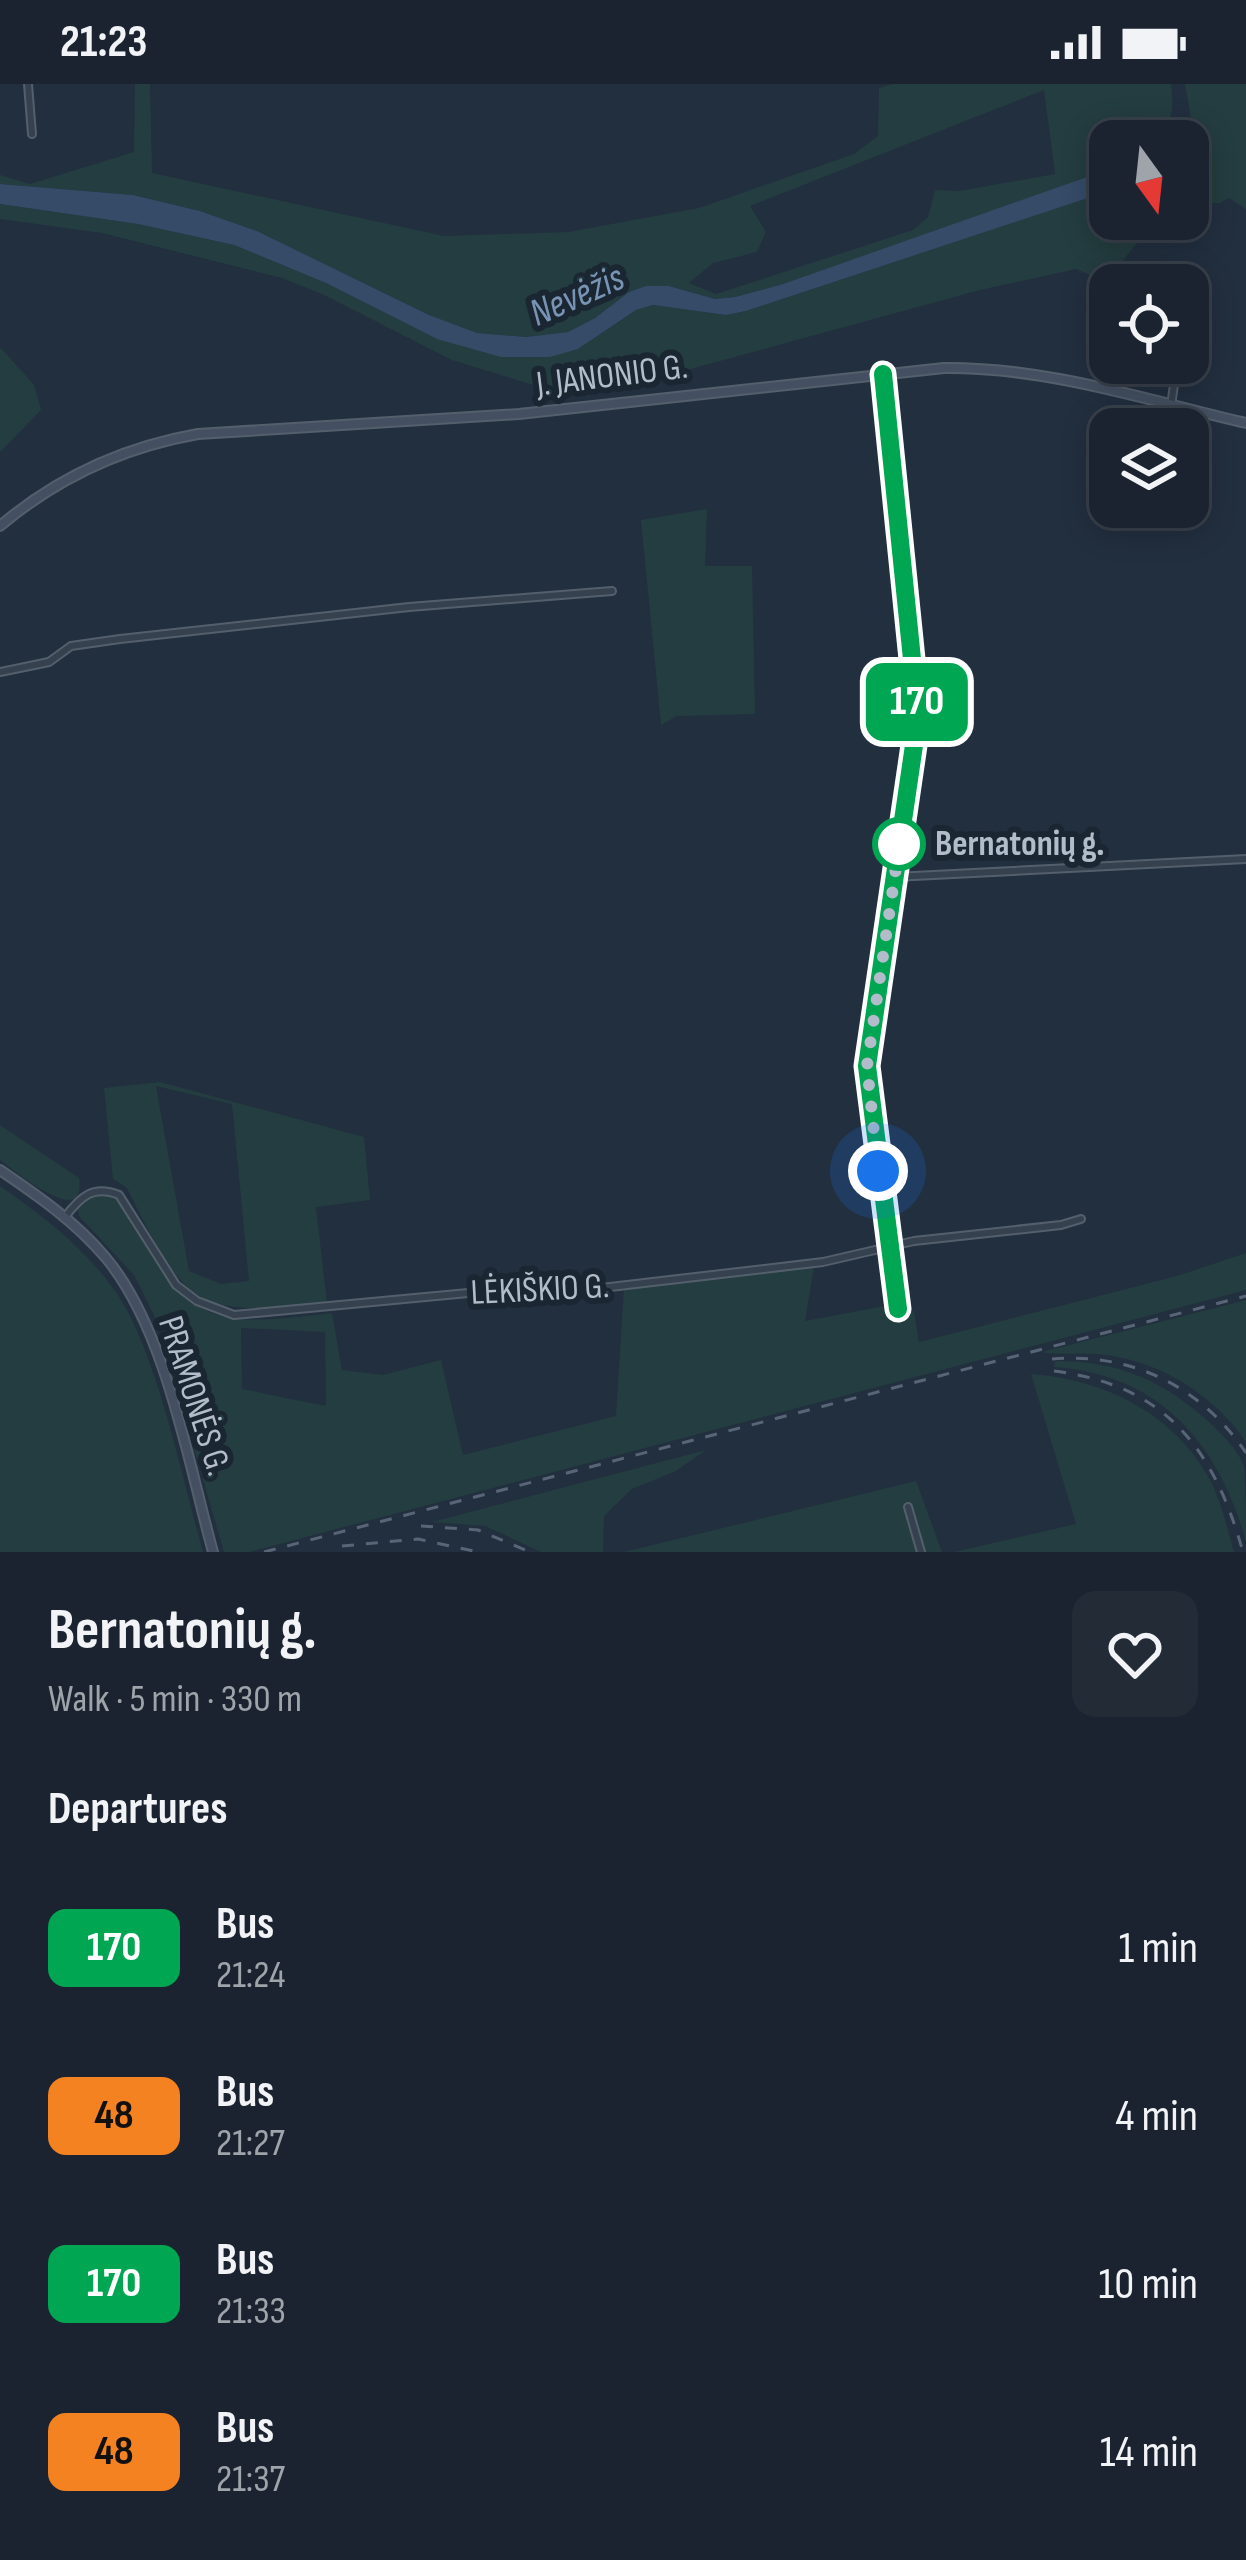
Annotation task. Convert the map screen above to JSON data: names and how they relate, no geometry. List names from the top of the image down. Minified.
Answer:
{"streets":{"street":["J. JANONIO G.","LĖKIŠKIO G.","PRAMONĖS G."]},"crossings":[["LĖKIŠKIO G.","PRAMONĖS G."]],"water":["Nevėžis"],"places":["Bernatonių g."],"lines":["bus line 170"],"north":"bottom","page":{"status":"21:23","on_map":"170","heading":[["Bernatonių g.","Walk · 5 min · 330 m"],"Departures"],"list":[{"mark":"170","name":"Bus","note":"21:24","value":"1 min"},{"mark":"48","name":"Bus","note":"21:27","value":"4 min"},{"mark":"170","name":"Bus","note":"21:33","value":"10 min"},{"mark":"48","name":"Bus","note":"21:37","value":"14 min"}]}}
